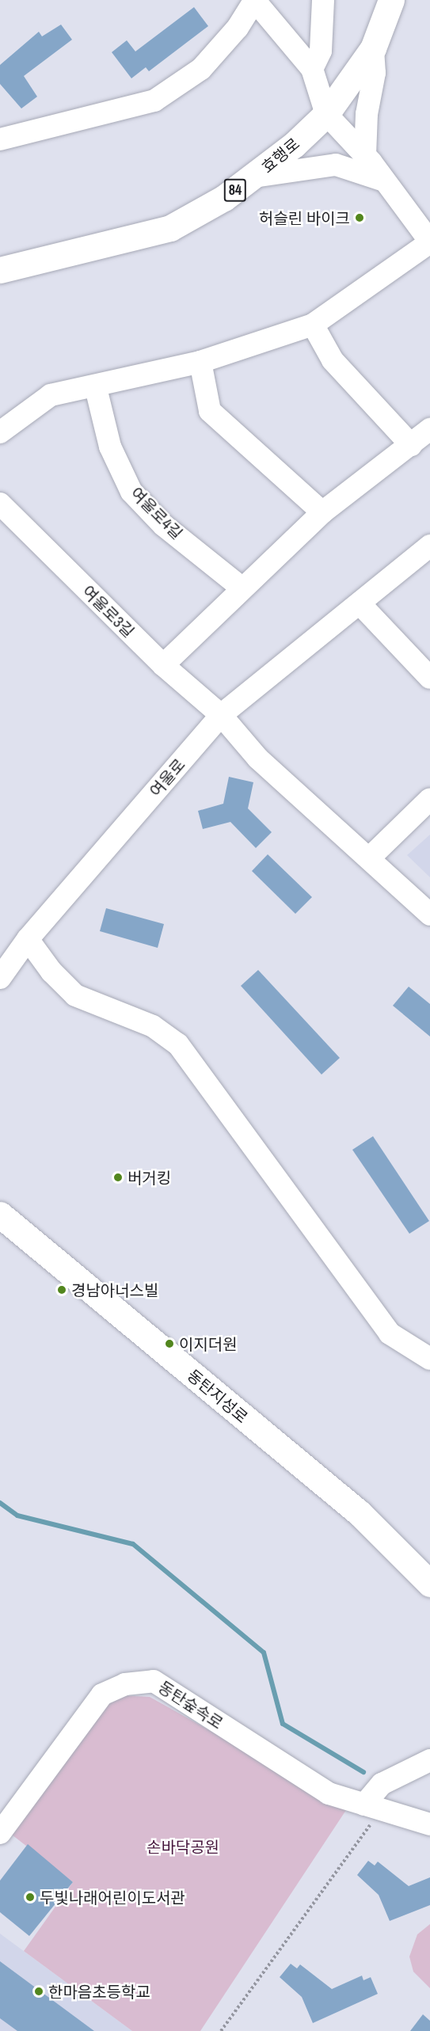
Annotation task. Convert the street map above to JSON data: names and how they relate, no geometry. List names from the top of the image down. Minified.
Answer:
{"streets":{"main road":["효행로","84","동탄지성로"],"street":["여울로4길","여울로3길","여울로","동탄숲속로"]},"crossings":[["여울로3길","여울로"]],"parks":["손바닥공원"],"places":["허슬린 바이크","버거킹","경남아너스빌","이지더원","두빛나래어린이도서관","한마음초등학교"]}
